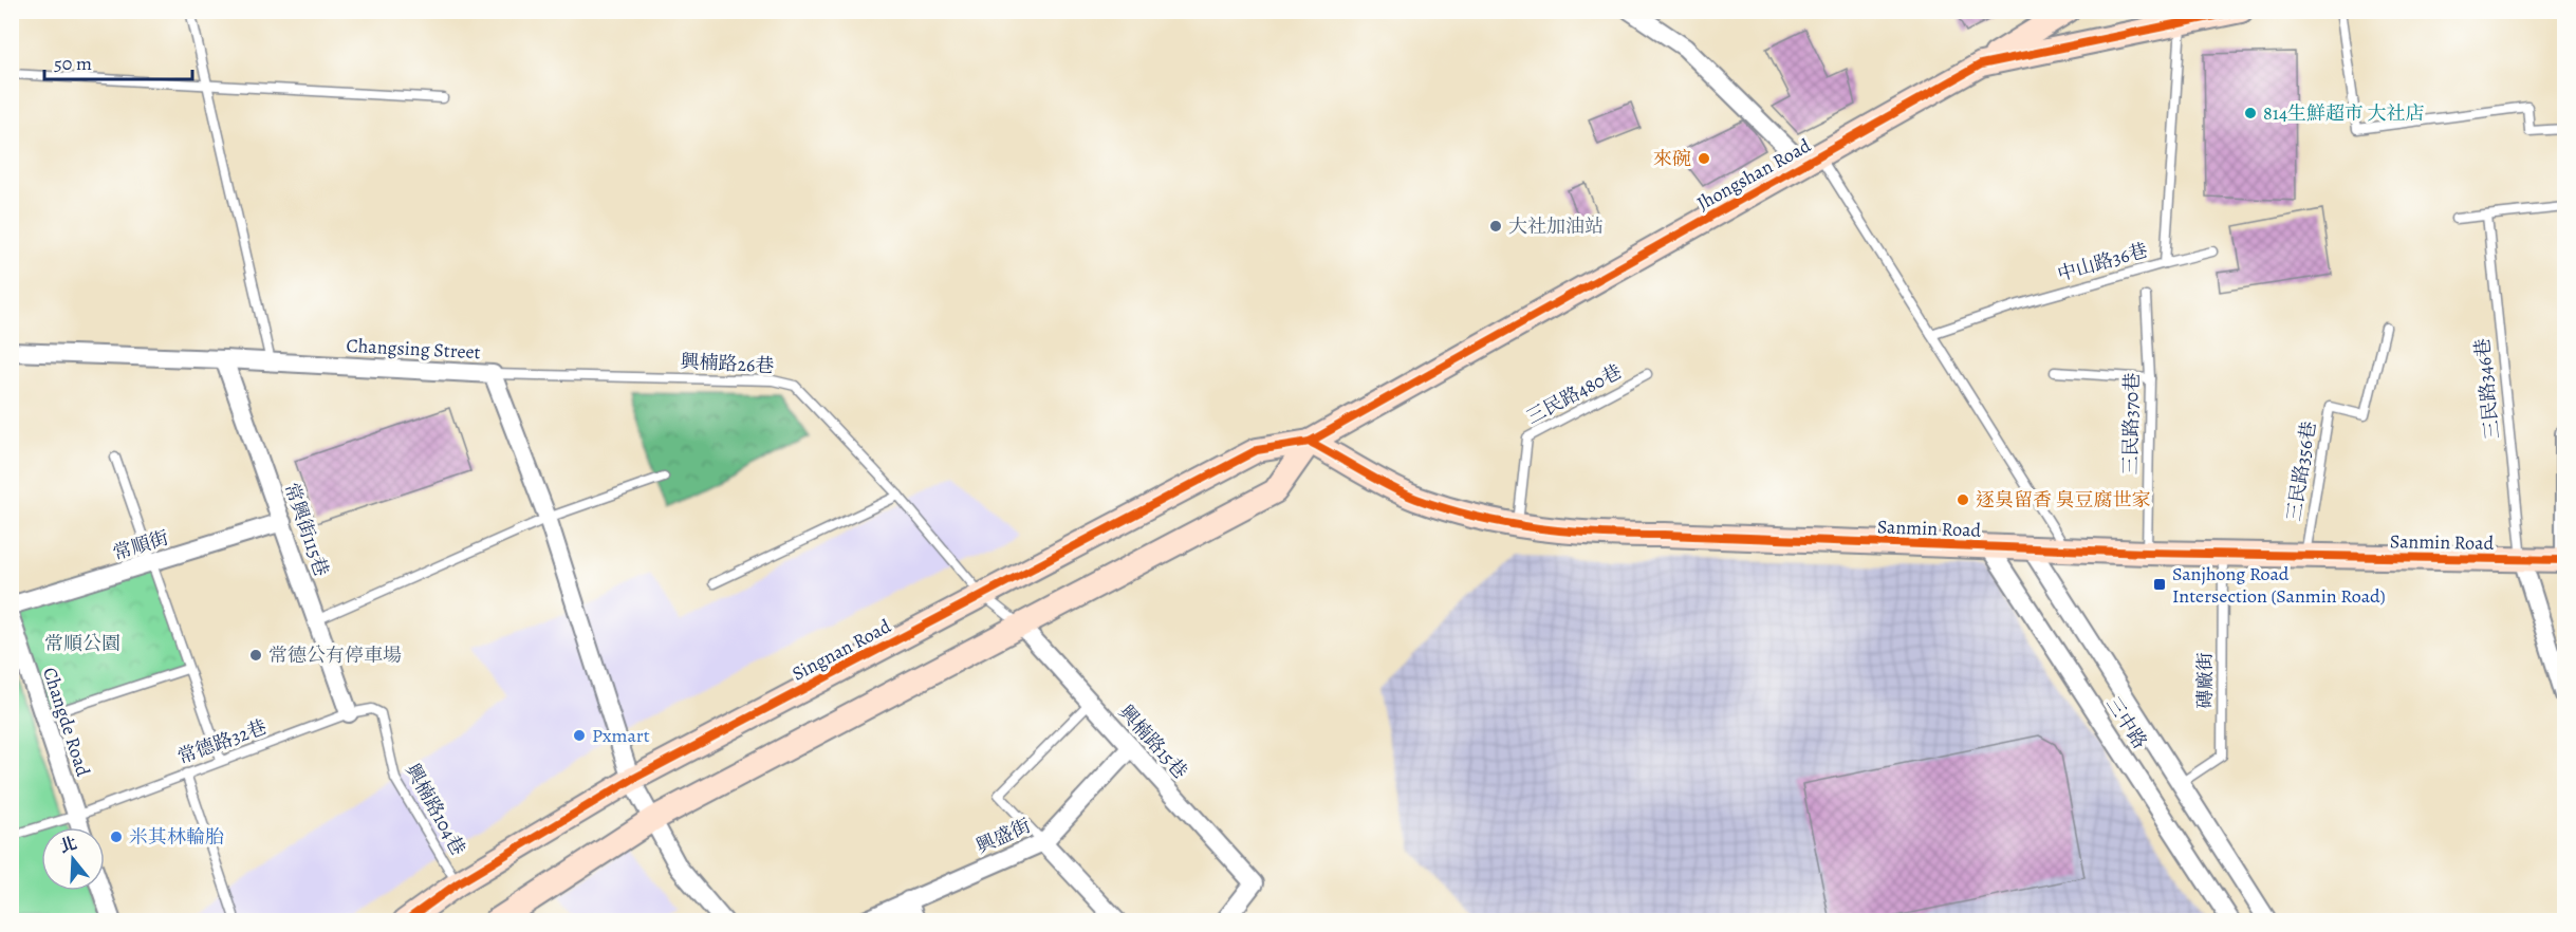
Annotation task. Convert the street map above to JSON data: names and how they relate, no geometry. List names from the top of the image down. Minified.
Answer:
{"streets":{"street":["Jhongshan Road","Changsing Street","Sanmin Road","常興街115巷","常順街","Singnan Road","Changde Road","三中路","興楠路15巷","興盛街"],"lane":["中山路36巷","興楠路26巷","三民路346巷","三民路480巷","三民路370巷","三民路356巷","磚廠街","常德路32巷","興楠路104巷"]},"crossings":[["Jhongshan Road","中山路36巷"],["Jhongshan Road","Sanmin Road"],["Jhongshan Road","Singnan Road"],["Changsing Street","興楠路26巷"],["Changsing Street","常興街115巷"],["Changsing Street","Singnan Road"],["興楠路26巷","Singnan Road"],["興楠路26巷","興楠路15巷"],["三民路346巷","Sanmin Road"],["三民路480巷","Sanmin Road"],["三民路370巷","Sanmin Road"],["三民路356巷","Sanmin Road"],["Sanmin Road","Singnan Road"],["Sanmin Road","磚廠街"],["Sanmin Road","三中路"],["常興街115巷","常順街"],["常興街115巷","常德路32巷"],["Singnan Road","興楠路104巷"],["Changde Road","常德路32巷"],["常德路32巷","興楠路104巷"],["興楠路15巷","興盛街"]],"parks":["常順公園"],"places":{"other":["814生鮮超市 大社店","來碗","大社加油站","逐臭留香 臭豆腐世家","常德公有停車場","Pxmart","米其林輪胎"],"transit":["Sanjhong Road Intersection (Sanmin Road)"]},"scale_bar":"50 m","north":"top"}
